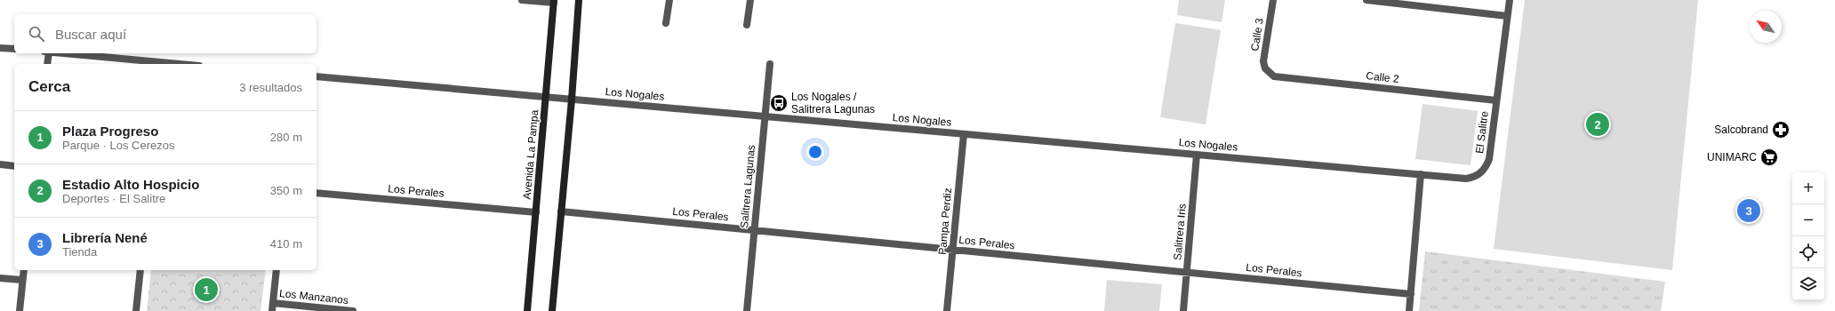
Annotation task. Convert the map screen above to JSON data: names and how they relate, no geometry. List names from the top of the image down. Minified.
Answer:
{"streets":{"street":["Calle 3","Calle 2","Los Nogales","El Salitre","Avenida La Pampa","Salitrera Lagunas","Los Perales","Pampa Perdiz","Salitrera Iris","Los Manzanos"]},"crossings":[["Calle 3","Calle 2"],["Calle 2","El Salitre"],["Los Nogales","El Salitre"],["Los Nogales","Avenida La Pampa"],["Los Nogales","Salitrera Lagunas"],["Los Nogales","Pampa Perdiz"],["Los Nogales","Salitrera Iris"],["Avenida La Pampa","Los Perales"],["Salitrera Lagunas","Los Perales"],["Los Perales","Pampa Perdiz"],["Los Perales","Salitrera Iris"]],"places":{"bus stop":["Los Nogales / Salitrera Lagunas"],"pharmacy":["Salcobrand"],"supermarket":["UNIMARC"]},"north":"top left","page":{"search":"Buscar aquí","heading":["Cerca","3 resultados"],"list":[{"mark":"1","name":"Plaza Progreso","note":"Parque · Los Cerezos","value":"280 m"},{"mark":"2","name":"Estadio Alto Hospicio","note":"Deportes · El Salitre","value":"350 m"},{"mark":"3","name":"Librería Nené","note":"Tienda","value":"410 m"}],"pins":["2","3","1"],"map_buttons":["+","−"]}}
